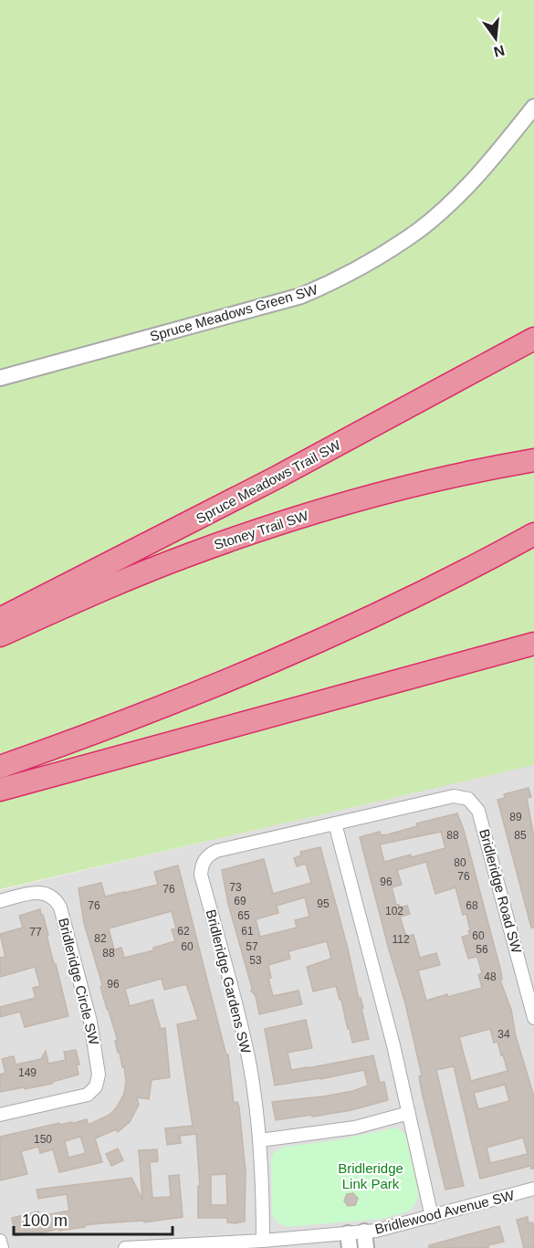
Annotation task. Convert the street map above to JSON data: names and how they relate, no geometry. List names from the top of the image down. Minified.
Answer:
{"streets":{"highway":["Spruce Meadows Trail SW","Stoney Trail SW"],"street":["Spruce Meadows Green SW","Bridleridge Road SW","Bridleridge Circle SW","Bridleridge Gardens SW","Bridlewood Avenue SW"]},"crossings":[["Bridleridge Road SW","Bridleridge Gardens SW"],["Bridleridge Gardens SW","Bridlewood Avenue SW"]],"parks":["Bridleridge Link Park"],"house_numbers":["89","88","85","80","76","96","73","76","69","95","76","68","102","65","62","61","77","60","82","112","60","57","56","88","53","48","96","34","149","150"],"scale_bar":"100 m","north":"bottom"}
